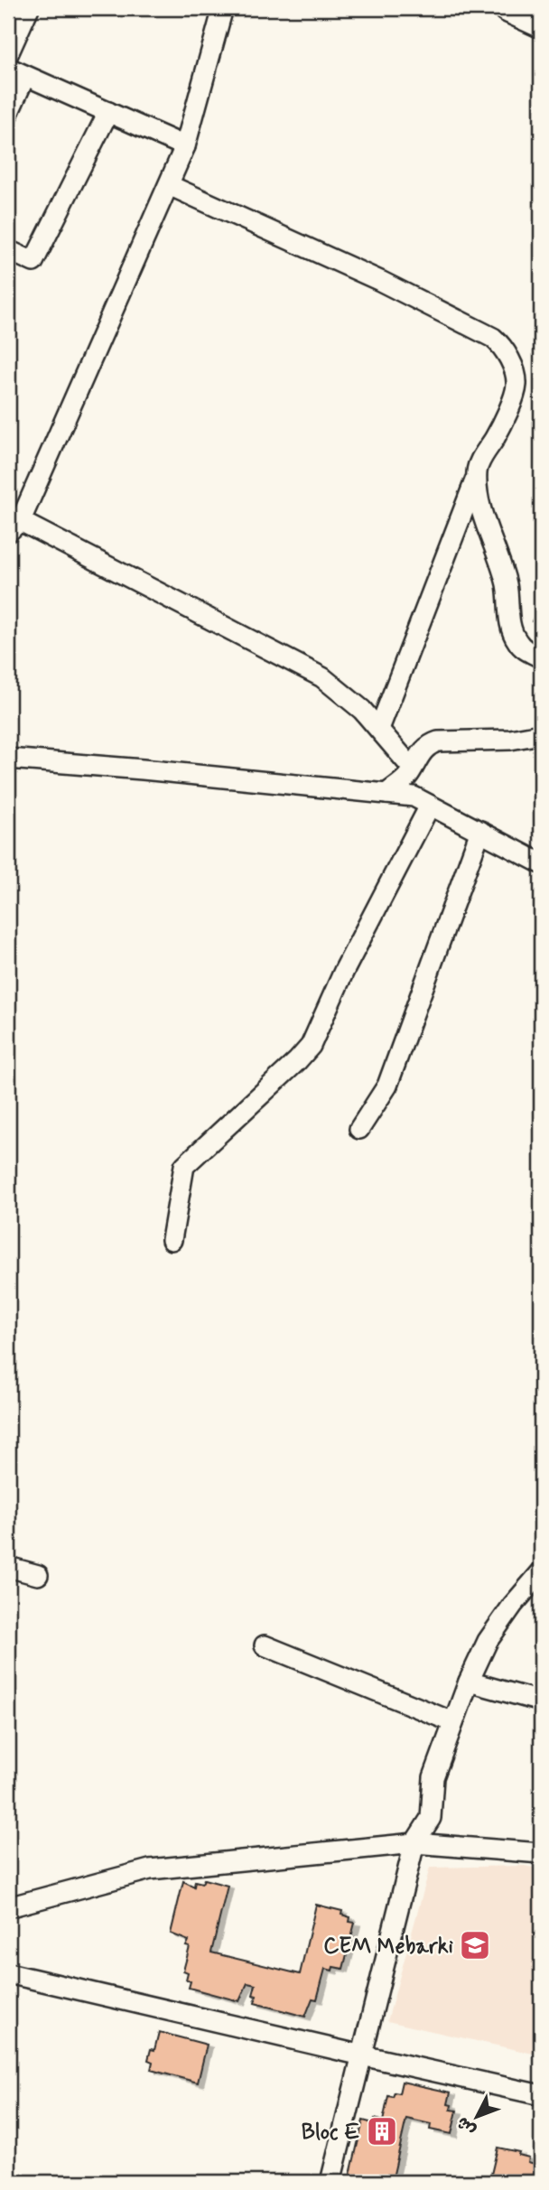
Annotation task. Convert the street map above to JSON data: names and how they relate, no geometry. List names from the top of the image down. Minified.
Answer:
{"places":{"school or university":["CEM Mebarki"],"building":["Bloc E"]},"north":"bottom left"}
